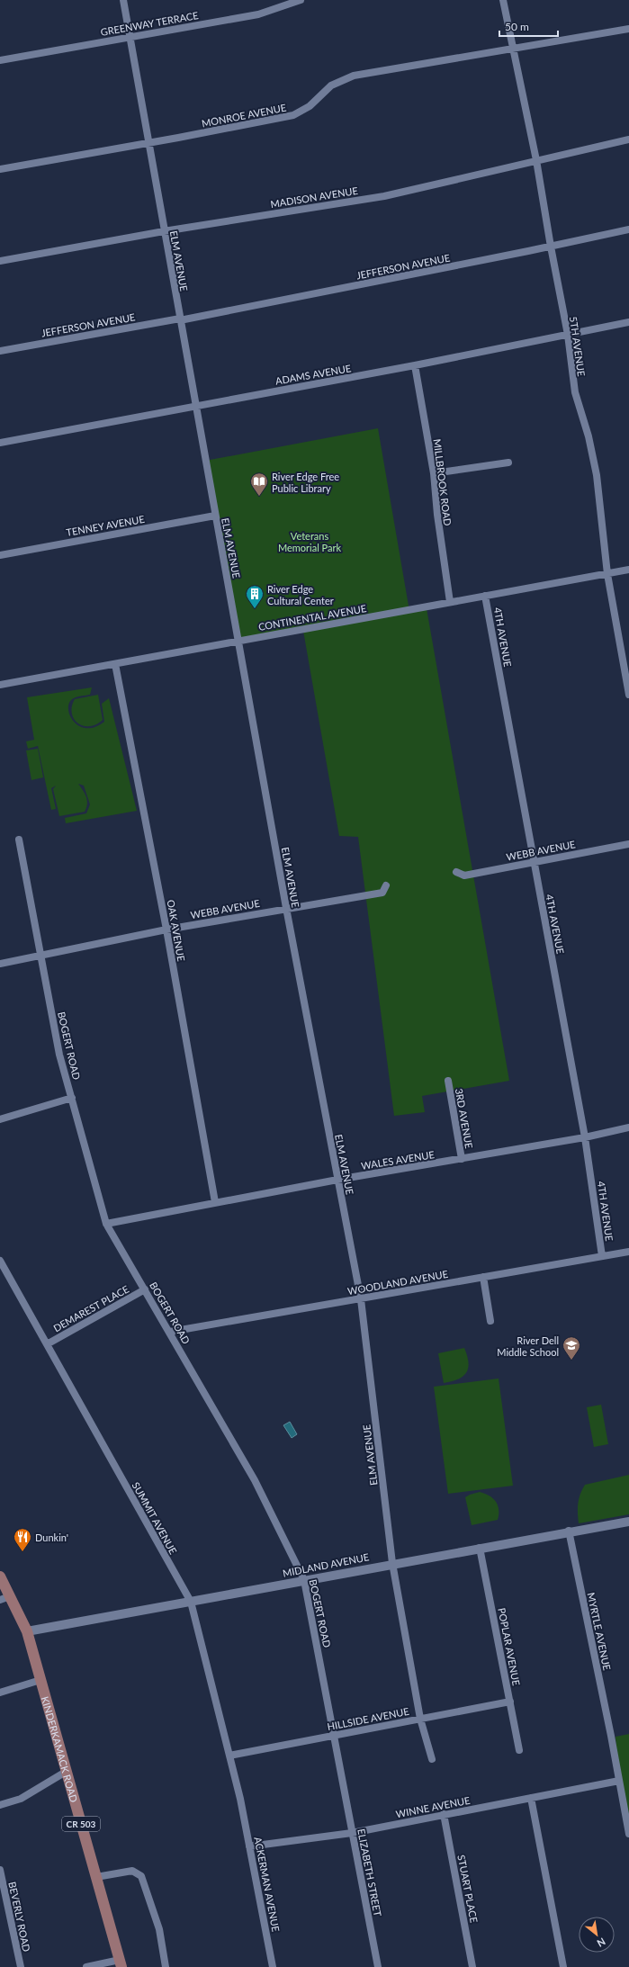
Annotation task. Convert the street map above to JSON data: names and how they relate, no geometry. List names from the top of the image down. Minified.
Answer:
{"streets":{"main road":["KINDERKAMACK ROAD","CR 503"],"street":["GREENWAY TERRACE","MONROE AVENUE","MADISON AVENUE","ELM AVENUE","JEFFERSON AVENUE","5TH AVENUE","ADAMS AVENUE","MILLBROOK ROAD","TENNEY AVENUE","CONTINENTAL AVENUE","4TH AVENUE","WEBB AVENUE","OAK AVENUE","BOGERT ROAD","3RD AVENUE","WALES AVENUE","WOODLAND AVENUE","DEMAREST PLACE","SUMMIT AVENUE","MIDLAND AVENUE","MYRTLE AVENUE","POPLAR AVENUE","HILLSIDE AVENUE","WINNE AVENUE","ELIZABETH STREET","ACKERMAN AVENUE","STUART PLACE","BEVERLY ROAD"]},"crossings":[["GREENWAY TERRACE","ELM AVENUE"],["MONROE AVENUE","ELM AVENUE"],["MONROE AVENUE","5TH AVENUE"],["MADISON AVENUE","ELM AVENUE"],["MADISON AVENUE","5TH AVENUE"],["ELM AVENUE","JEFFERSON AVENUE"],["ELM AVENUE","ADAMS AVENUE"],["ELM AVENUE","TENNEY AVENUE"],["ELM AVENUE","CONTINENTAL AVENUE"],["ELM AVENUE","WEBB AVENUE"],["ELM AVENUE","WALES AVENUE"],["ELM AVENUE","WOODLAND AVENUE"],["ELM AVENUE","MIDLAND AVENUE"],["ELM AVENUE","HILLSIDE AVENUE"],["JEFFERSON AVENUE","5TH AVENUE"],["5TH AVENUE","ADAMS AVENUE"],["5TH AVENUE","CONTINENTAL AVENUE"],["ADAMS AVENUE","MILLBROOK ROAD"],["MILLBROOK ROAD","CONTINENTAL AVENUE"],["CONTINENTAL AVENUE","4TH AVENUE"],["CONTINENTAL AVENUE","OAK AVENUE"],["4TH AVENUE","WEBB AVENUE"],["4TH AVENUE","WALES AVENUE"],["4TH AVENUE","WOODLAND AVENUE"],["WEBB AVENUE","OAK AVENUE"],["WEBB AVENUE","BOGERT ROAD"],["OAK AVENUE","WALES AVENUE"],["BOGERT ROAD","WALES AVENUE"],["BOGERT ROAD","WOODLAND AVENUE"],["BOGERT ROAD","DEMAREST PLACE"],["BOGERT ROAD","MIDLAND AVENUE"],["BOGERT ROAD","HILLSIDE AVENUE"],["BOGERT ROAD","ELIZABETH STREET"],["3RD AVENUE","WALES AVENUE"],["DEMAREST PLACE","SUMMIT AVENUE"],["SUMMIT AVENUE","MIDLAND AVENUE"],["SUMMIT AVENUE","HILLSIDE AVENUE"],["SUMMIT AVENUE","ACKERMAN AVENUE"],["MIDLAND AVENUE","MYRTLE AVENUE"],["MIDLAND AVENUE","POPLAR AVENUE"],["MIDLAND AVENUE","KINDERKAMACK ROAD"],["MYRTLE AVENUE","WINNE AVENUE"],["POPLAR AVENUE","HILLSIDE AVENUE"],["WINNE AVENUE","ELIZABETH STREET"],["WINNE AVENUE","ACKERMAN AVENUE"],["WINNE AVENUE","STUART PLACE"]],"parks":["Veterans Memorial Park"],"places":{"library":["River Edge Free Public Library"],"building":["River Edge Cultural Center"],"school or university":["River Dell Middle School"],"restaurant":["Dunkin'"]},"scale_bar":"50 m","north":"bottom right"}
